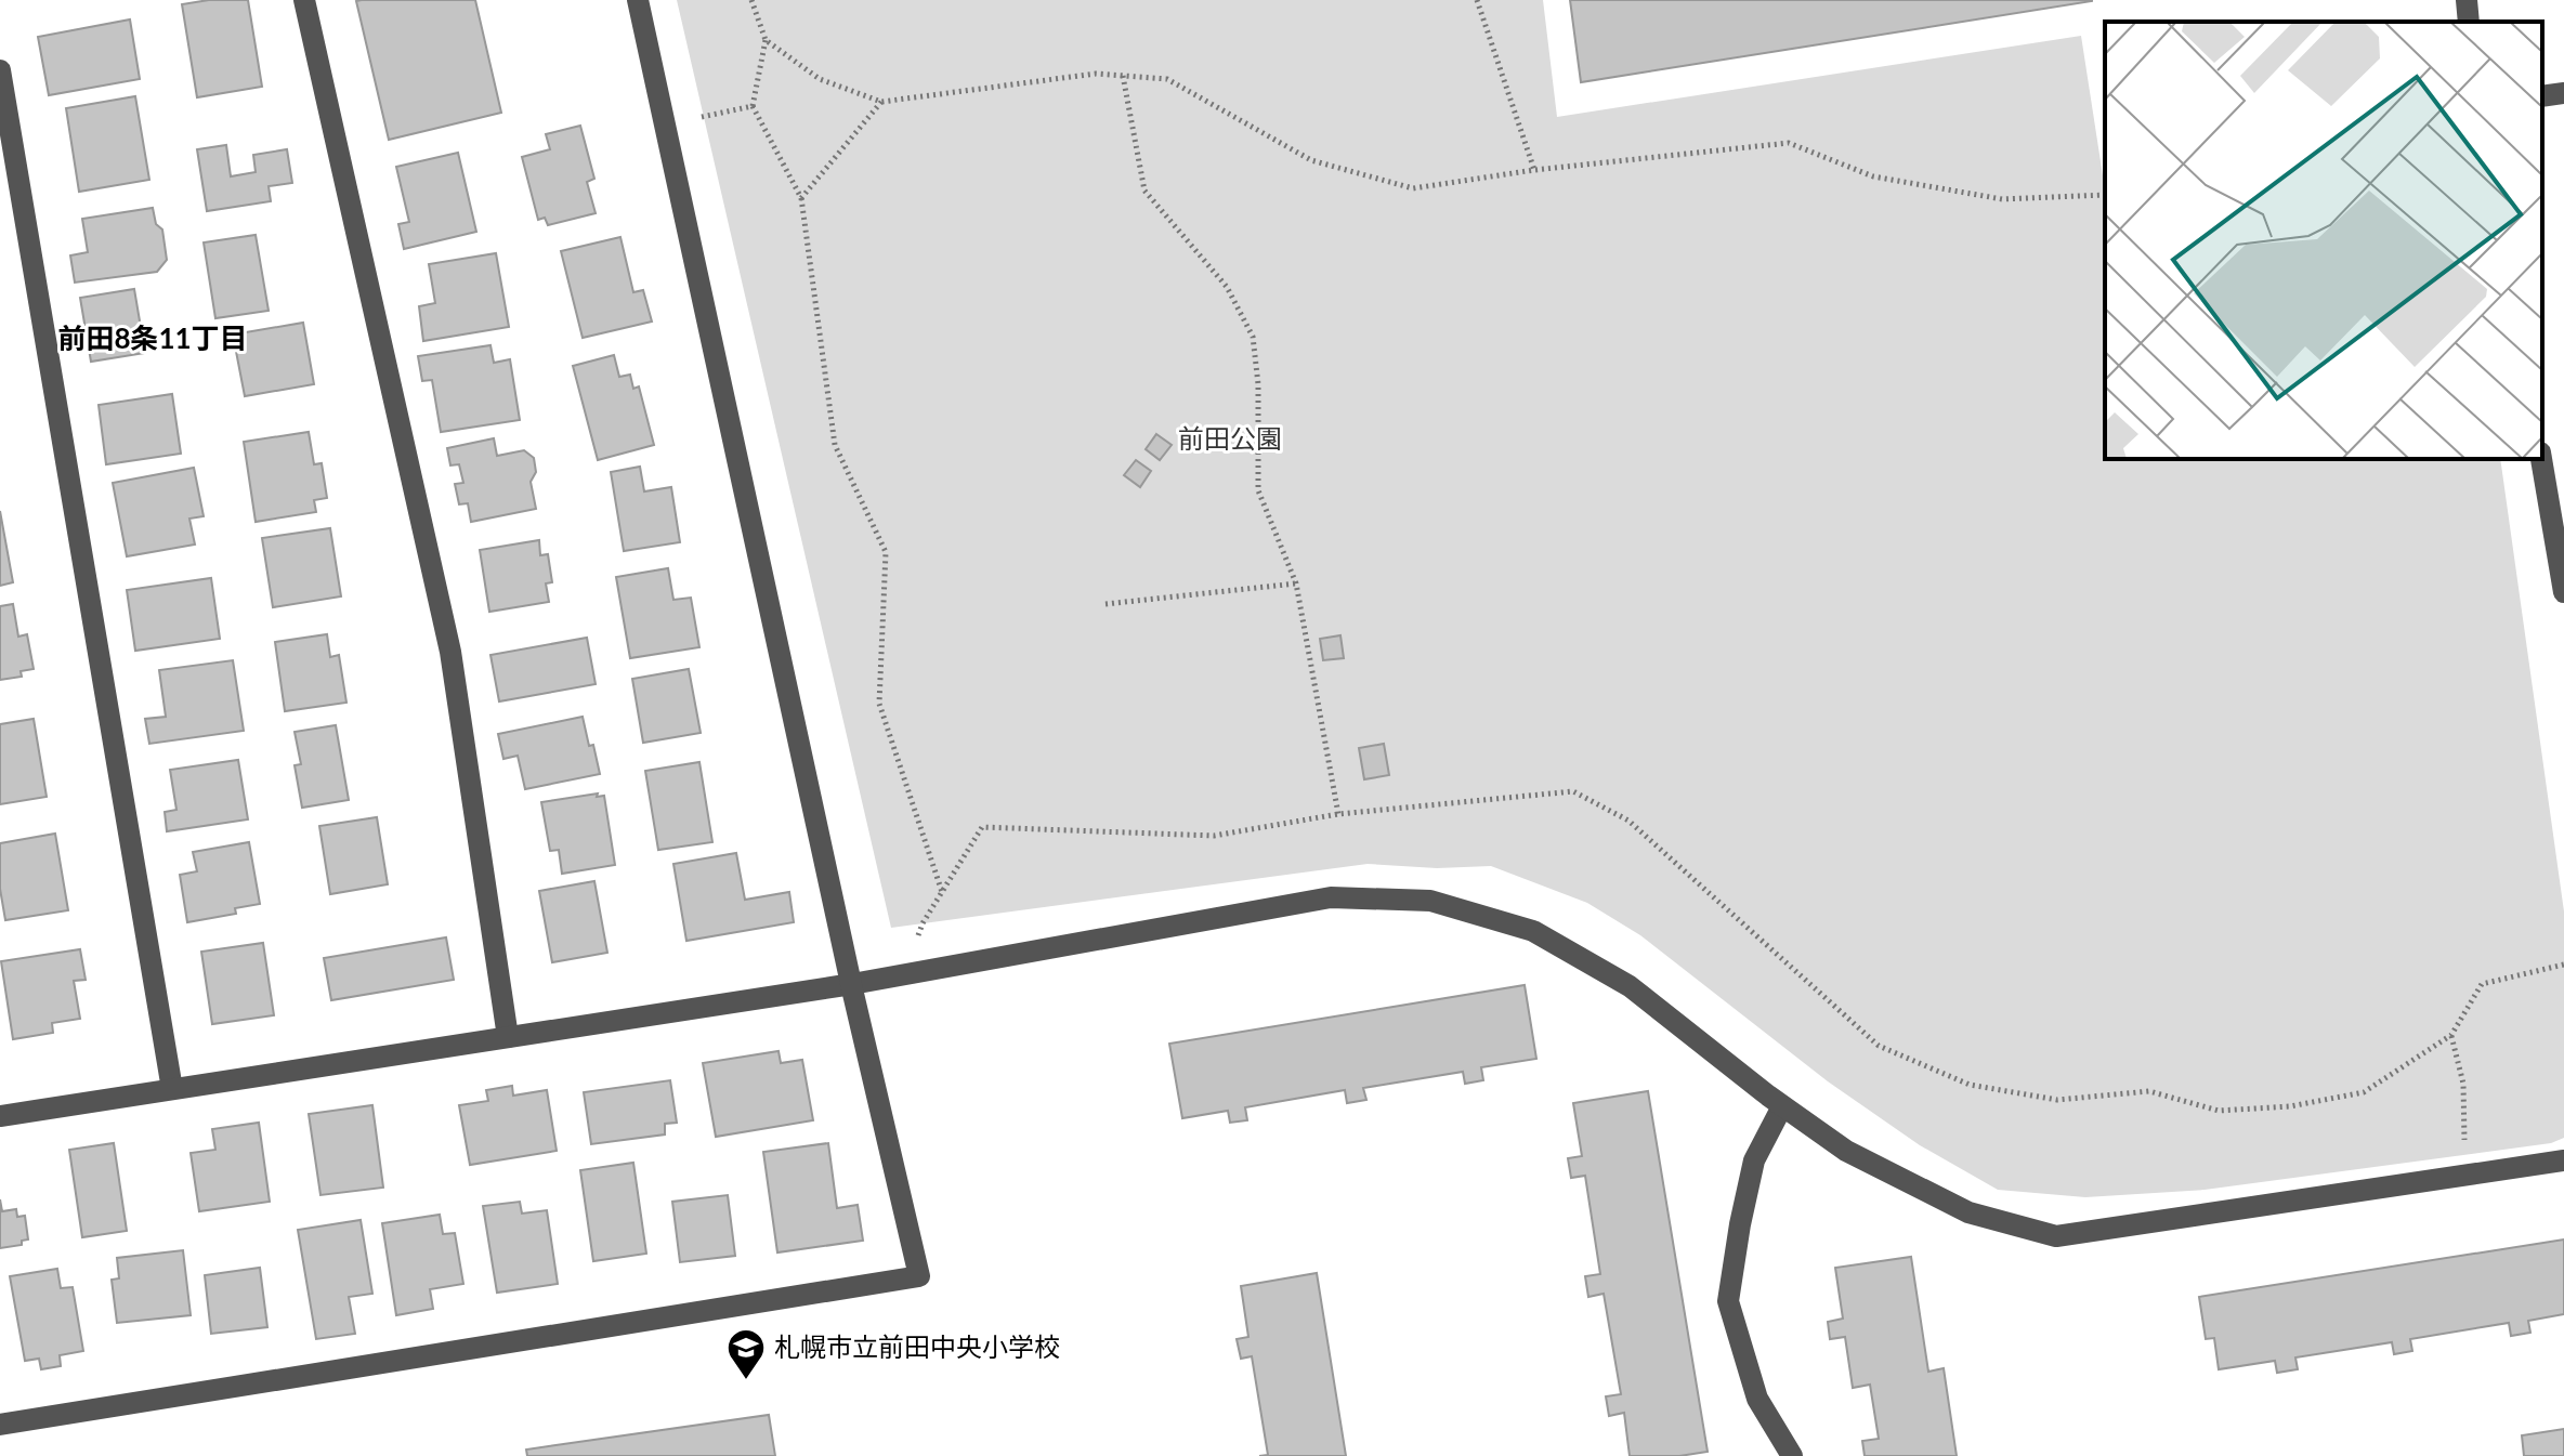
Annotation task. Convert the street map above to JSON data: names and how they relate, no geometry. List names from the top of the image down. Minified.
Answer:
{"districts":["前田8条11丁目"],"parks":["前田公園"],"places":{"school or university":["札幌市立前田中央小学校"]}}
